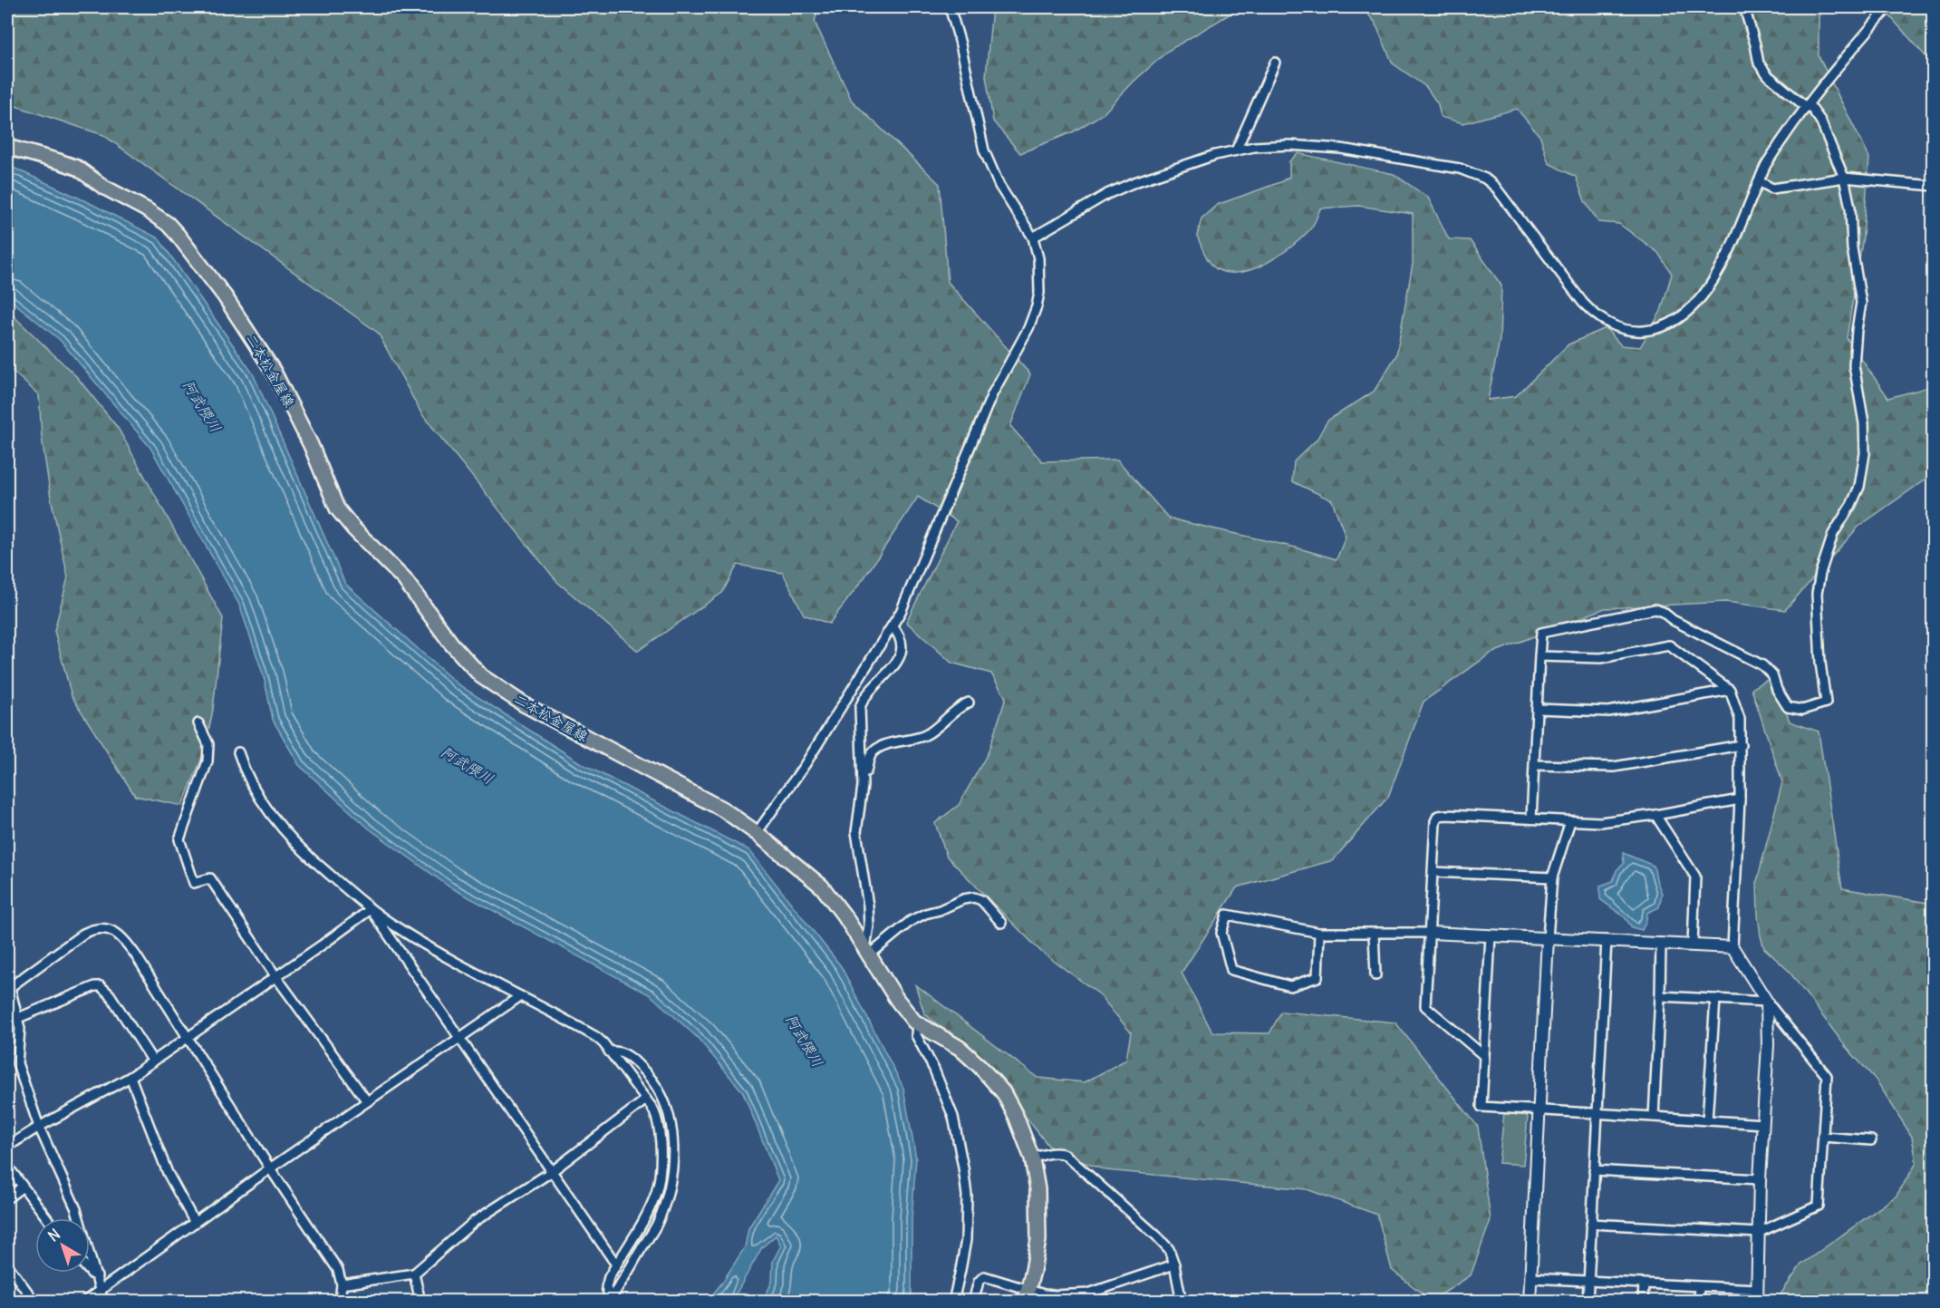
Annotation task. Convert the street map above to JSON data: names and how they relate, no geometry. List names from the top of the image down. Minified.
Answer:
{"streets":{"main road":["二本松金屋線"]},"water":["阿武隈川"],"north":"top left"}
